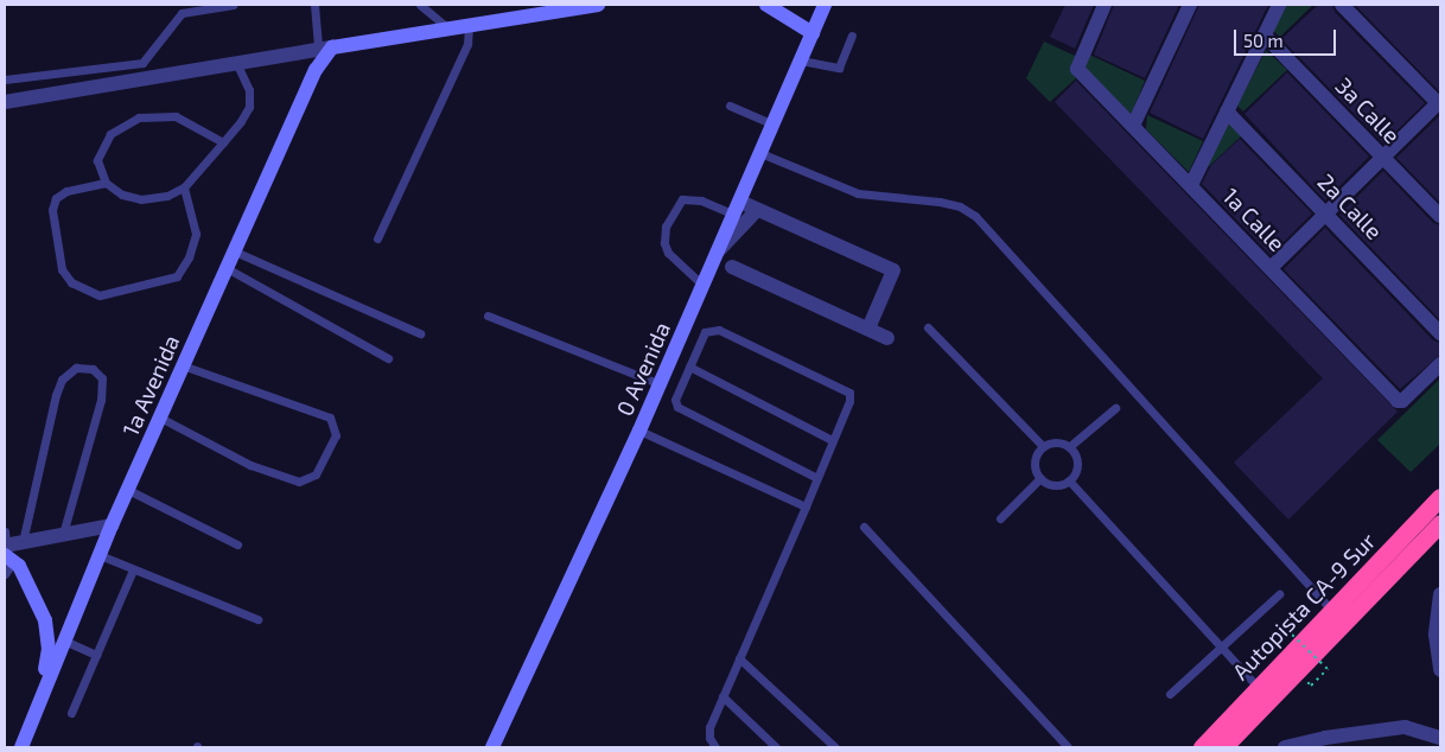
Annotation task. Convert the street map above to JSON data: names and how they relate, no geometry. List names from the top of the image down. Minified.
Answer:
{"streets":{"highway":["Autopista CA-9 Sur"],"street":["3a Calle","2a Calle","1a Calle","0 Avenida","1a Avenida"]},"scale_bar":"50 m"}
